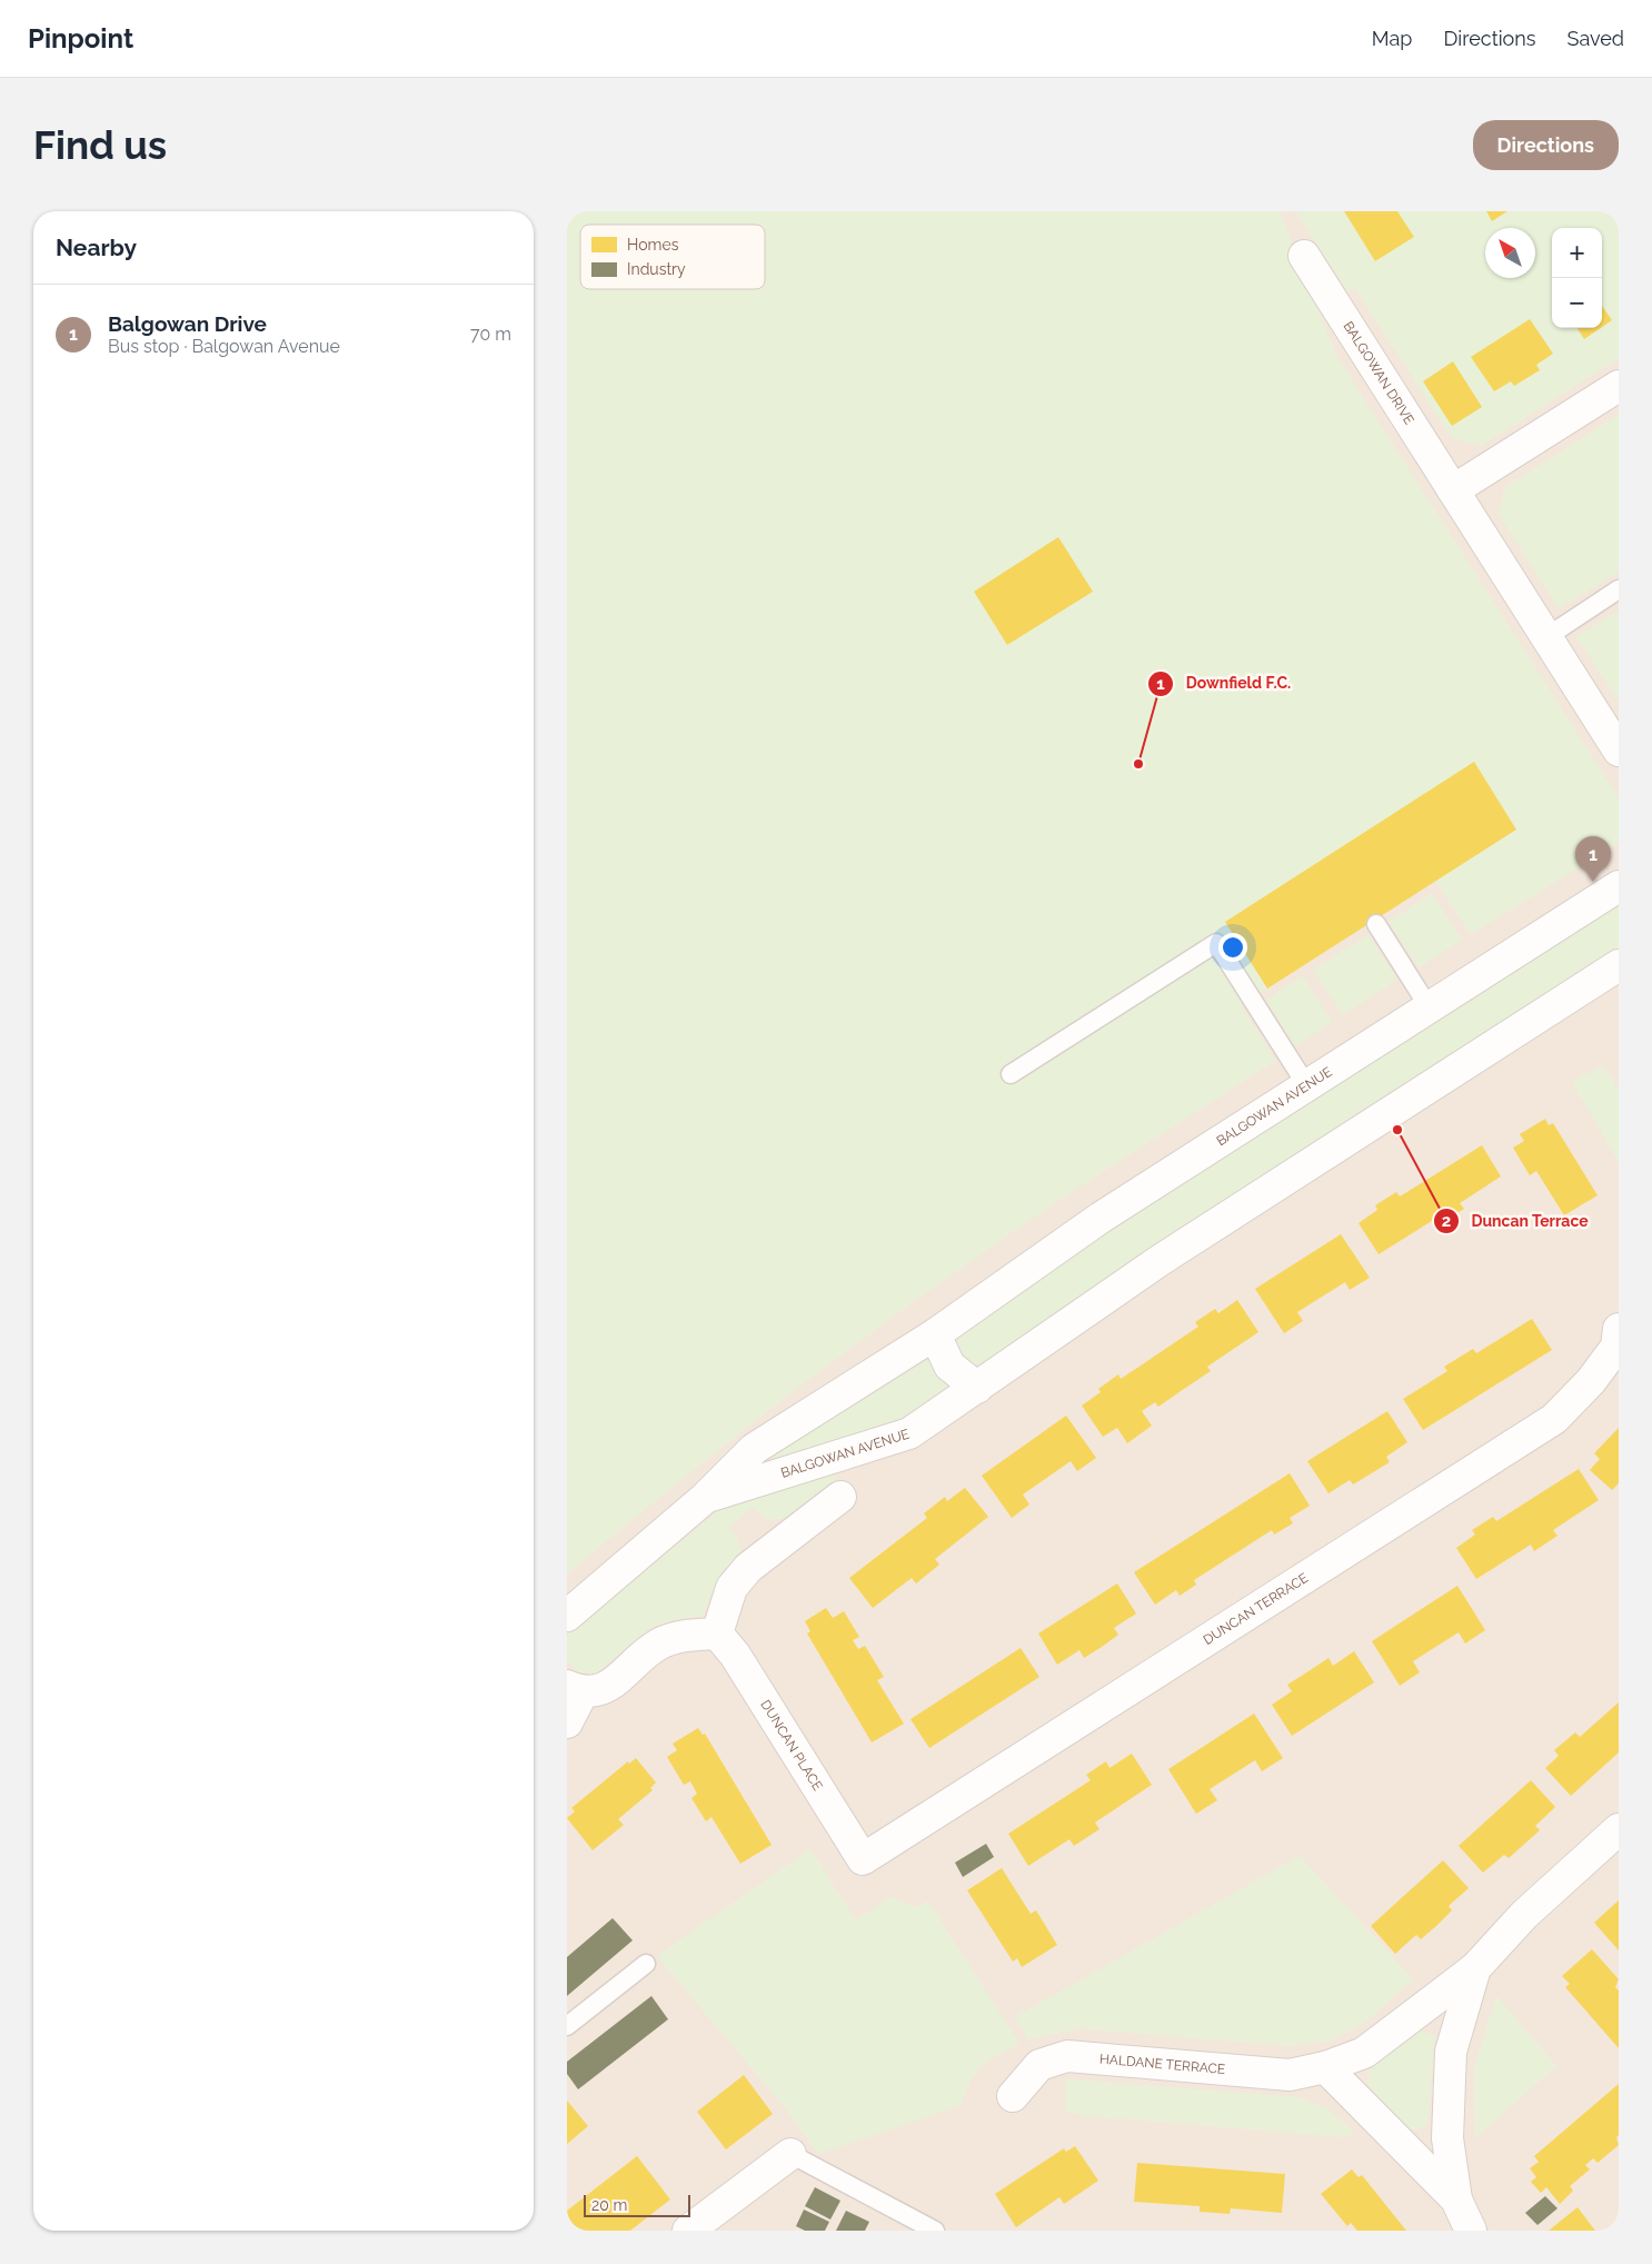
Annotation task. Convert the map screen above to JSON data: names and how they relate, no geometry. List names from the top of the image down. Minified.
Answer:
{"streets":{"street":["BALGOWAN DRIVE","BALGOWAN AVENUE","DUNCAN TERRACE","DUNCAN PLACE","HALDANE TERRACE"]},"crossings":[["DUNCAN TERRACE","DUNCAN PLACE"]],"places":["Downfield F.C.","Duncan Terrace"],"legend":["Homes","Industry"],"scale_bar":"20 m","north":"top left","page":{"header":"Pinpoint","nav":["Map","Directions","Saved"],"buttons":"Directions","title":"Find us","heading":"Nearby","map_buttons":["+","−"],"list":[{"mark":"1","name":"Balgowan Drive","note":"Bus stop · Balgowan Avenue","value":"70 m"}],"pins":"1","scale":"20 m"}}
